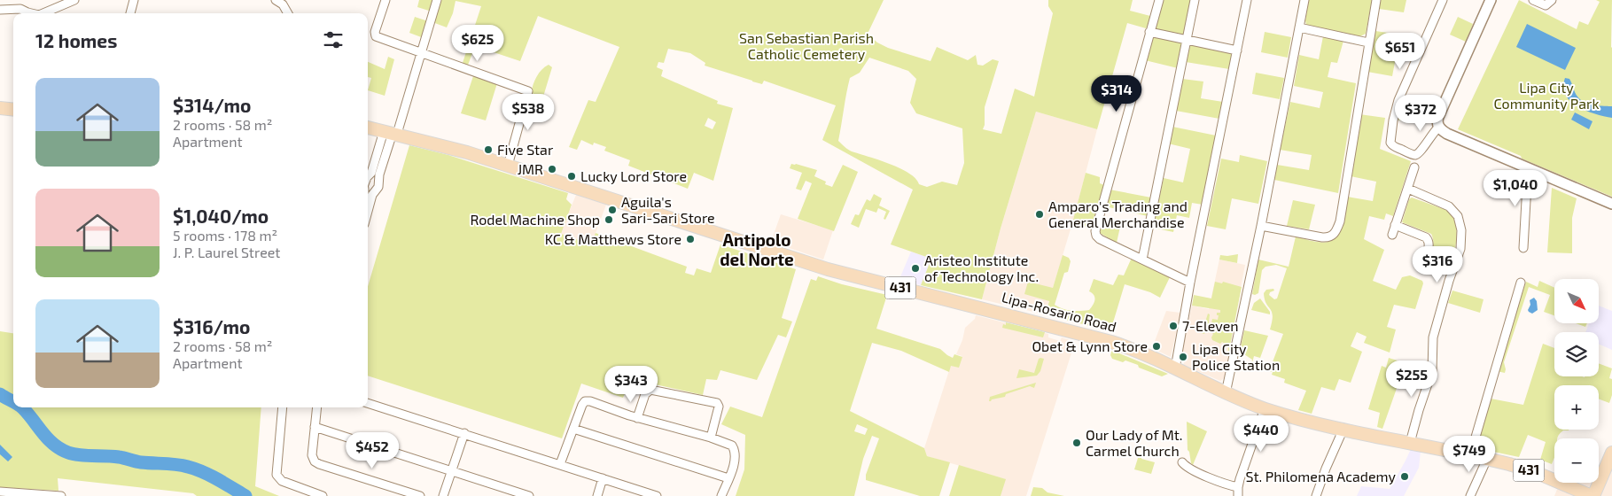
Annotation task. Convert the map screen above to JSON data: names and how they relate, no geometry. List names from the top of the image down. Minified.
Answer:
{"streets":{"main road":["431","Lipa-Rosario Road"]},"crossings":[["431","Lipa-Rosario Road"]],"districts":["Antipolo del Norte"],"parks":["San Sebastian Parish Catholic Cemetery","Lipa City Community Park"],"places":["Five Star","JMR","Lucky Lord Store","Aguila's Sari-Sari Store","Amparo's Trading and General Merchandise","Rodel Machine Shop","KC & Matthews Store","Aristeo Institute of Technology Inc.","7-Eleven","Obet & Lynn Store","Lipa City Police Station","Our Lady of Mt. Carmel Church","St. Philomena Academy"],"north":"bottom right","page":{"heading":"12 homes","price":["$625","$651","$314","$538","$372","$1,040","$316","$255","$343","$440","$452","$749"],"list":[{"name":"$314/mo","note":"2 rooms · 58 m² · Apartment"},{"name":"$1,040/mo","note":"5 rooms · 178 m² · J. P. Laurel Street"},{"name":"$316/mo","note":"2 rooms · 58 m² · Apartment"}],"map_buttons":["+","−"]}}
